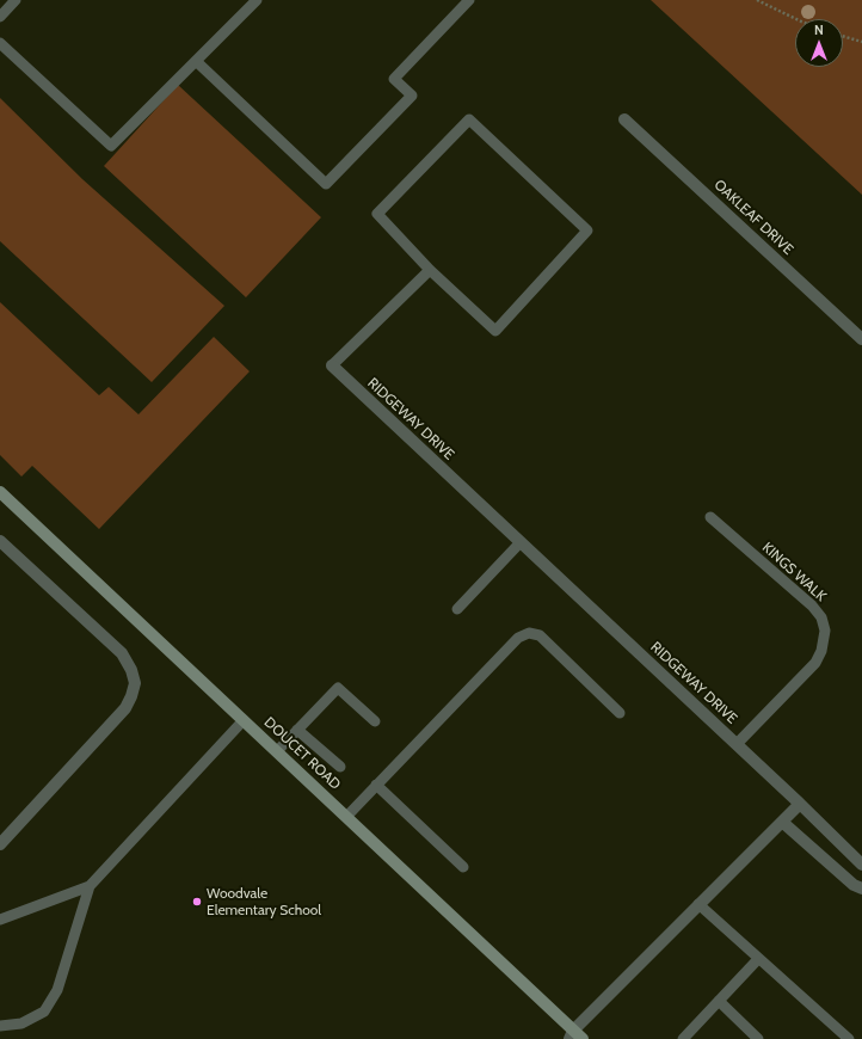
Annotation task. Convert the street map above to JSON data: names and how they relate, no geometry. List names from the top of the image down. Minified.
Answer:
{"streets":{"street":["OAKLEAF DRIVE","RIDGEWAY DRIVE","DOUCET ROAD"],"lane":["KINGS WALK"]},"crossings":[["RIDGEWAY DRIVE","KINGS WALK"]],"places":["Woodvale Elementary School"],"north":"top"}
